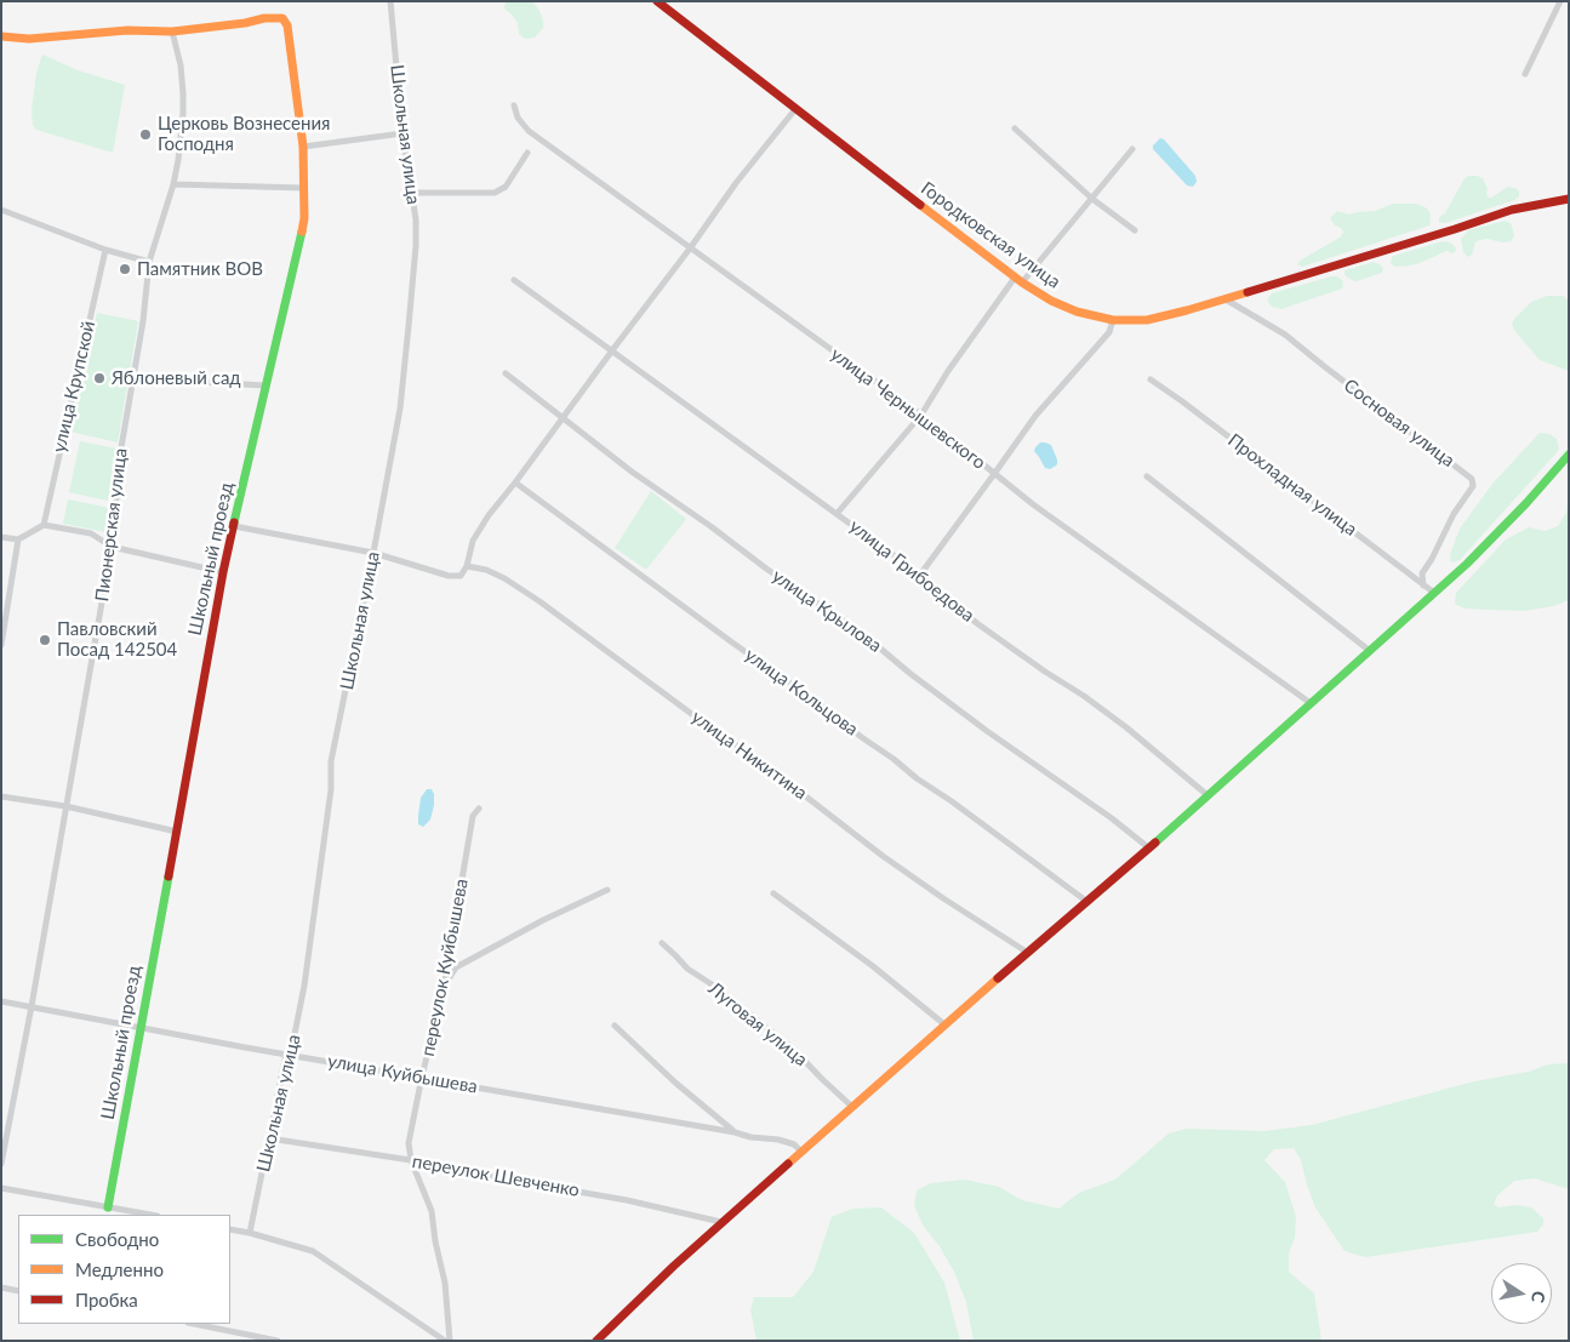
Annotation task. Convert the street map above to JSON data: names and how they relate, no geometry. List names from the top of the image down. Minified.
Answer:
{"streets":{"street":["Школьная улица","Городковская улица","улица Крупской","улица Чернышевского","Сосновая улица","Прохладная улица","Пионерская улица","Школьный проезд","улица Грибоедова","улица Крылова","улица Кольцова","улица Никитина","переулок Куйбышева","Луговая улица","улица Куйбышева","переулок Шевченко"]},"crossings":[["Школьная улица","улица Куйбышева"],["Школьная улица","переулок Шевченко"],["Городковская улица","Сосновая улица"],["Сосновая улица","Прохладная улица"],["Пионерская улица","Школьный проезд"],["Пионерская улица","улица Куйбышева"],["Школьный проезд","улица Куйбышева"],["переулок Куйбышева","улица Куйбышева"],["переулок Куйбышева","переулок Шевченко"]],"places":["Церковь Вознесения Господня","Памятник ВОВ","Яблоневый сад","Павловский Посад 142504"],"legend":["Свободно","Медленно","Пробка"],"north":"right"}
